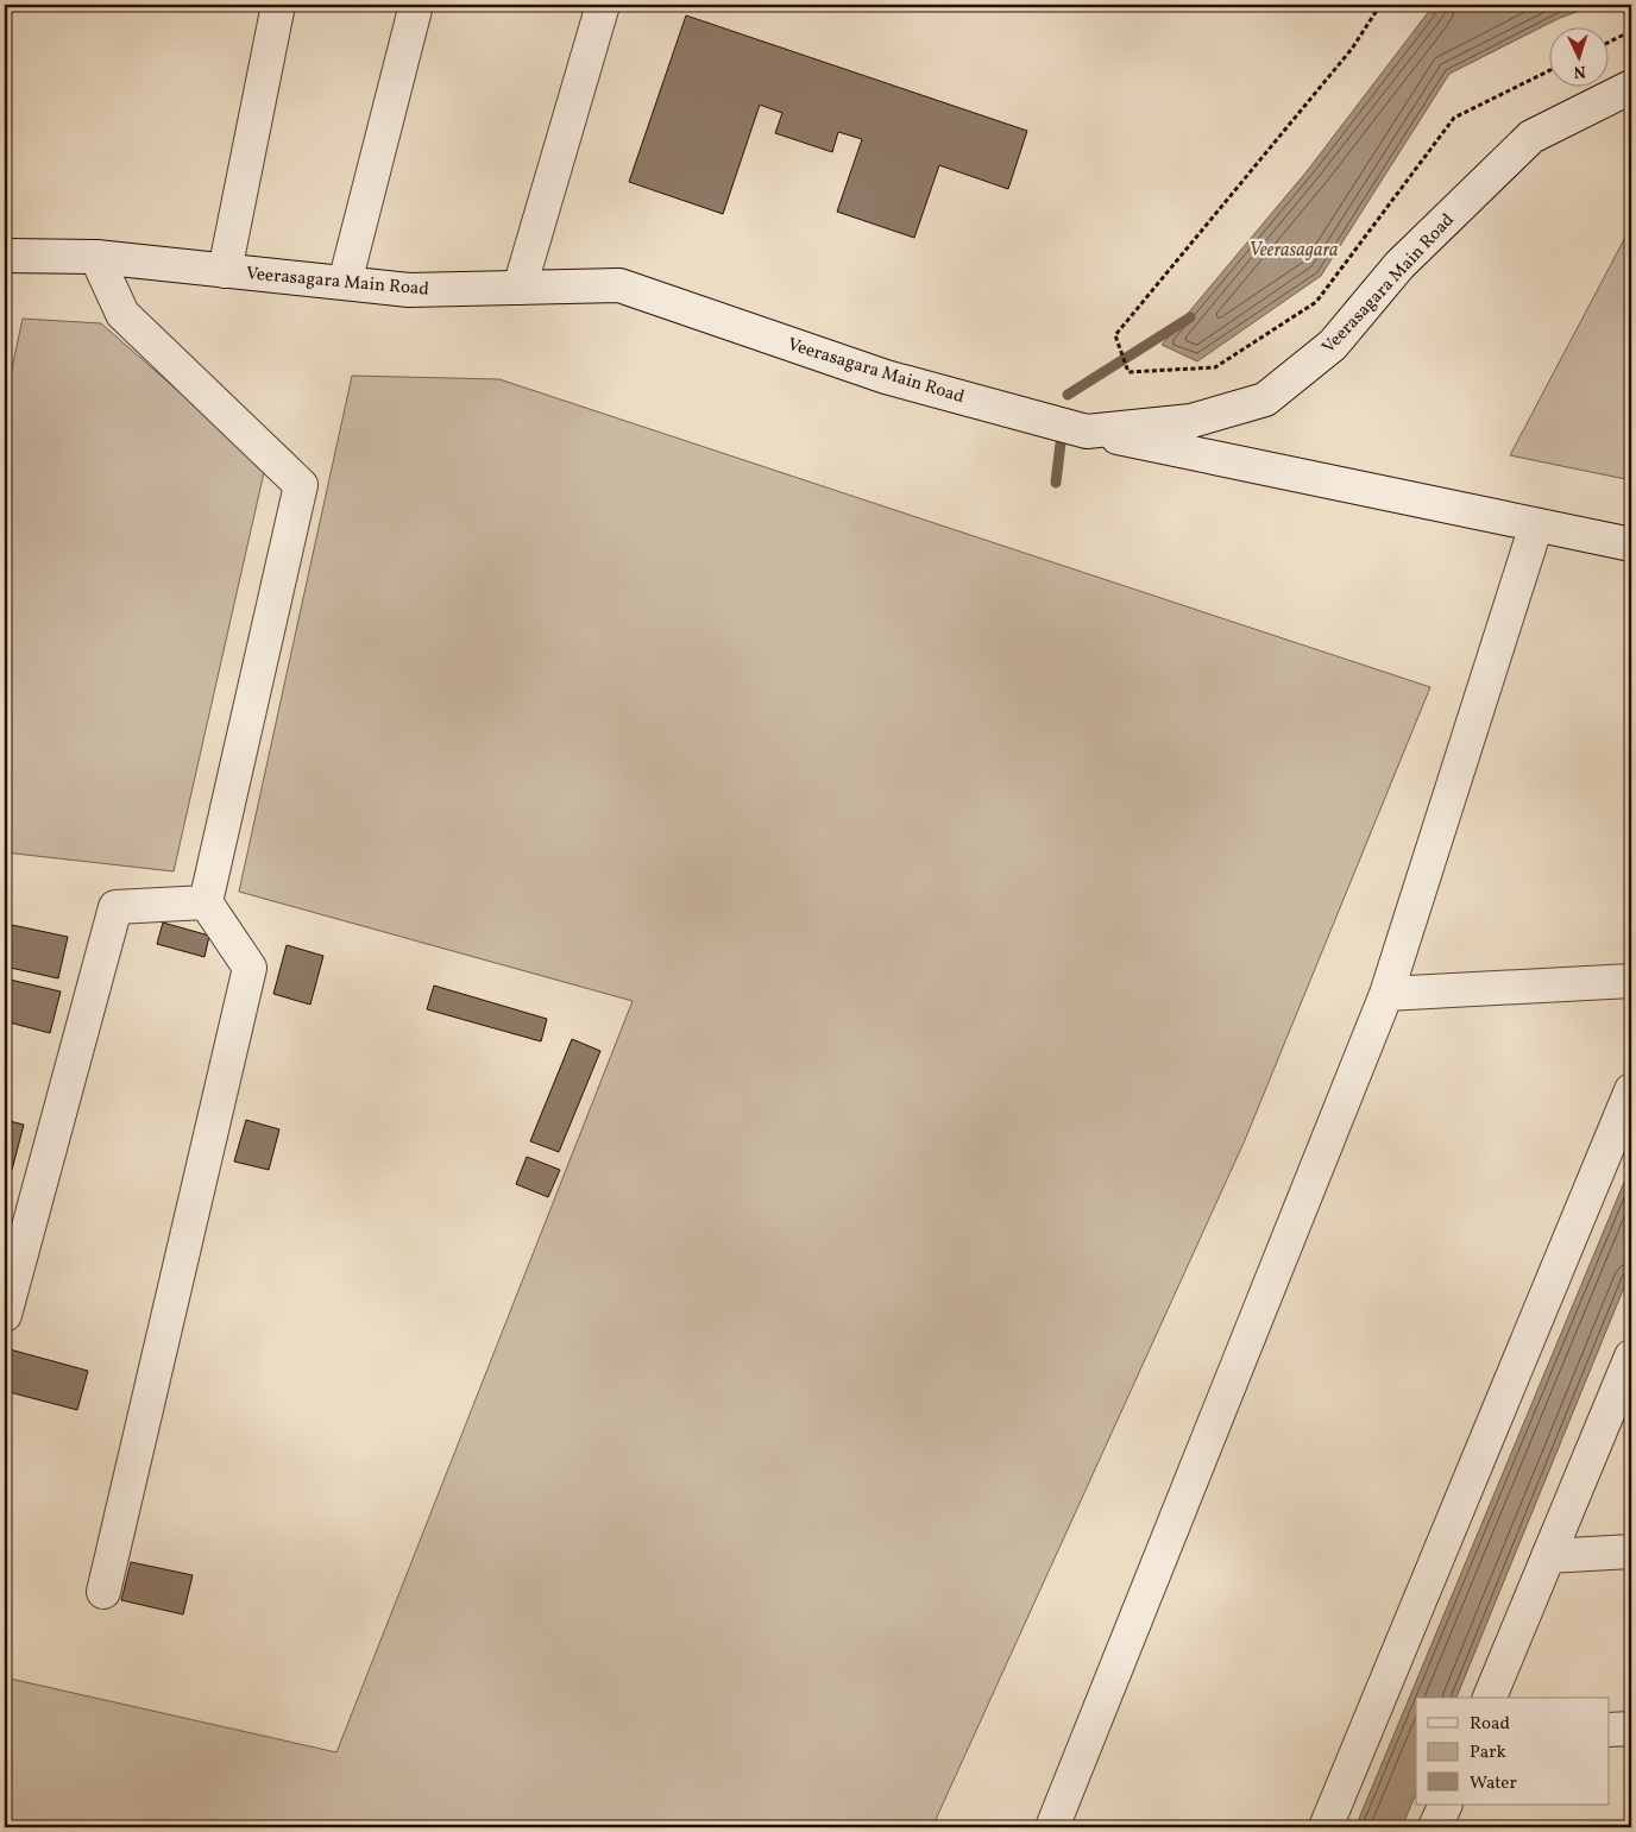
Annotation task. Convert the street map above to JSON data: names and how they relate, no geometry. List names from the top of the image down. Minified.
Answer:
{"streets":{"street":["Veerasagara Main Road"]},"water":["Veerasagara"],"legend":["Road","Park","Water"],"north":"bottom"}
